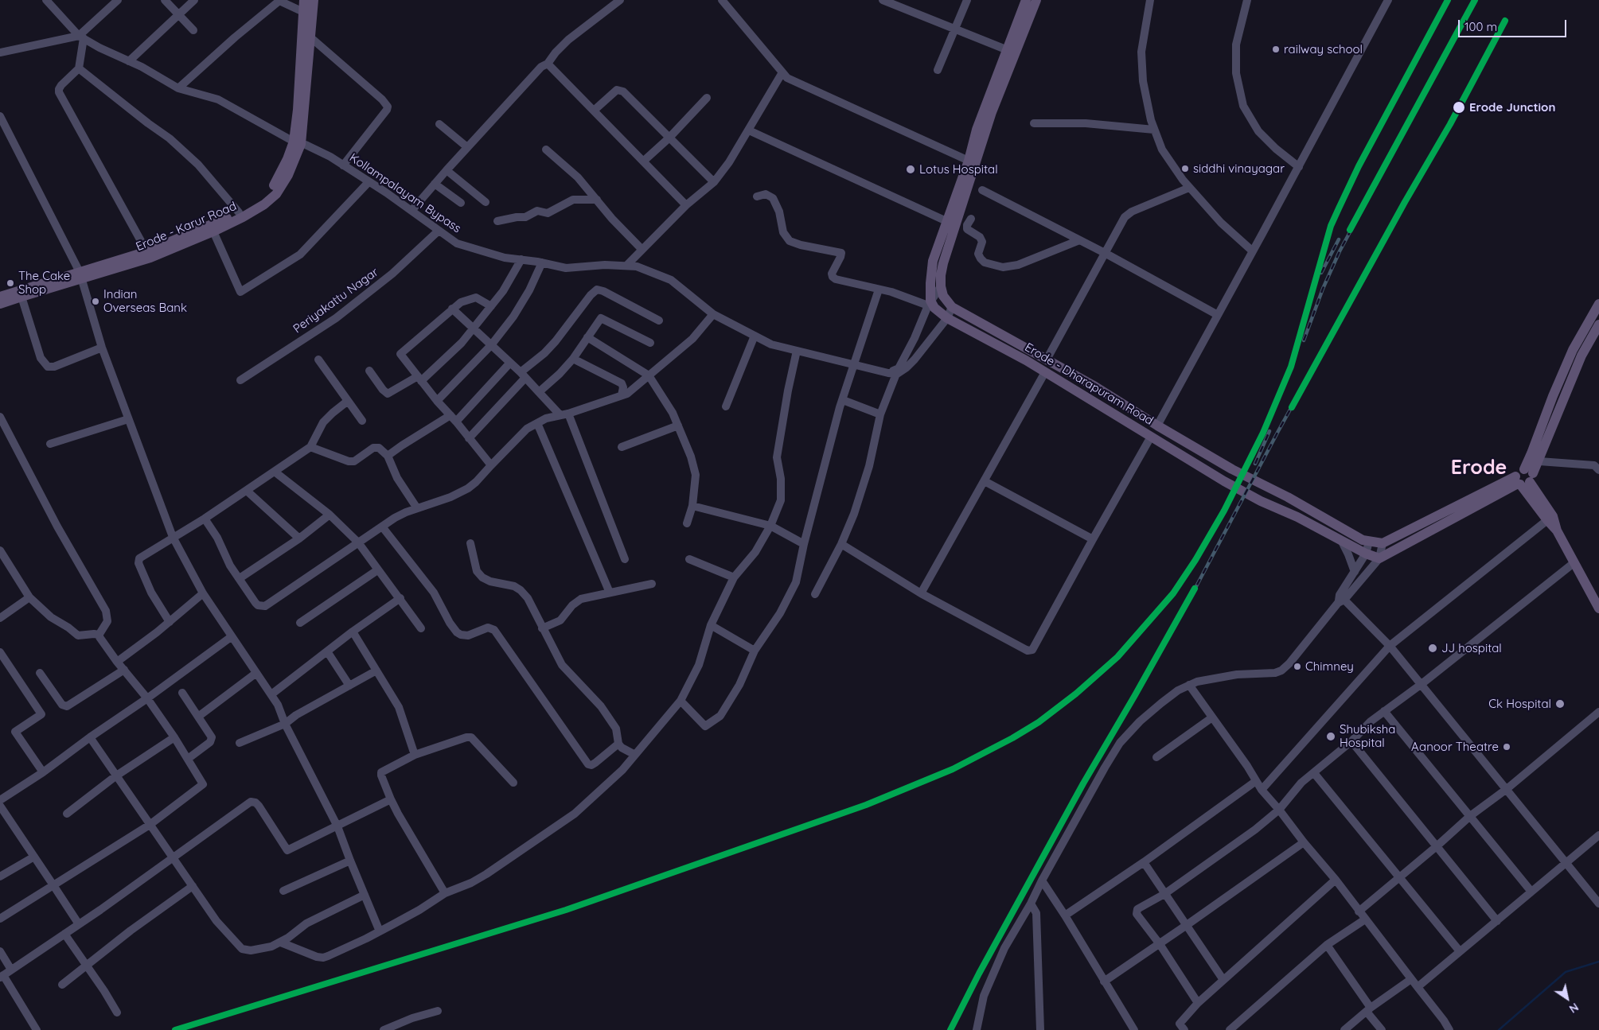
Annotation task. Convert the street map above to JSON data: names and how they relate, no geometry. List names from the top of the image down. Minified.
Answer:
{"streets":{"main road":["Erode - Karur Road","Erode - Dharapuram Road"],"street":["Kollampalayam Bypass","Periyakattu Nagar"]},"crossings":[["Kollampalayam Bypass","Erode - Karur Road"],["Kollampalayam Bypass","Periyakattu Nagar"]],"districts":["Erode"],"places":["railway school","Erode Junction","siddhi vinayagar","Lotus Hospital","The Cake Shop","Indian Overseas Bank","JJ hospital","Chimney","Ck Hospital","Shubiksha Hospital","Aanoor Theatre"],"scale_bar":"100 m","north":"bottom right"}
